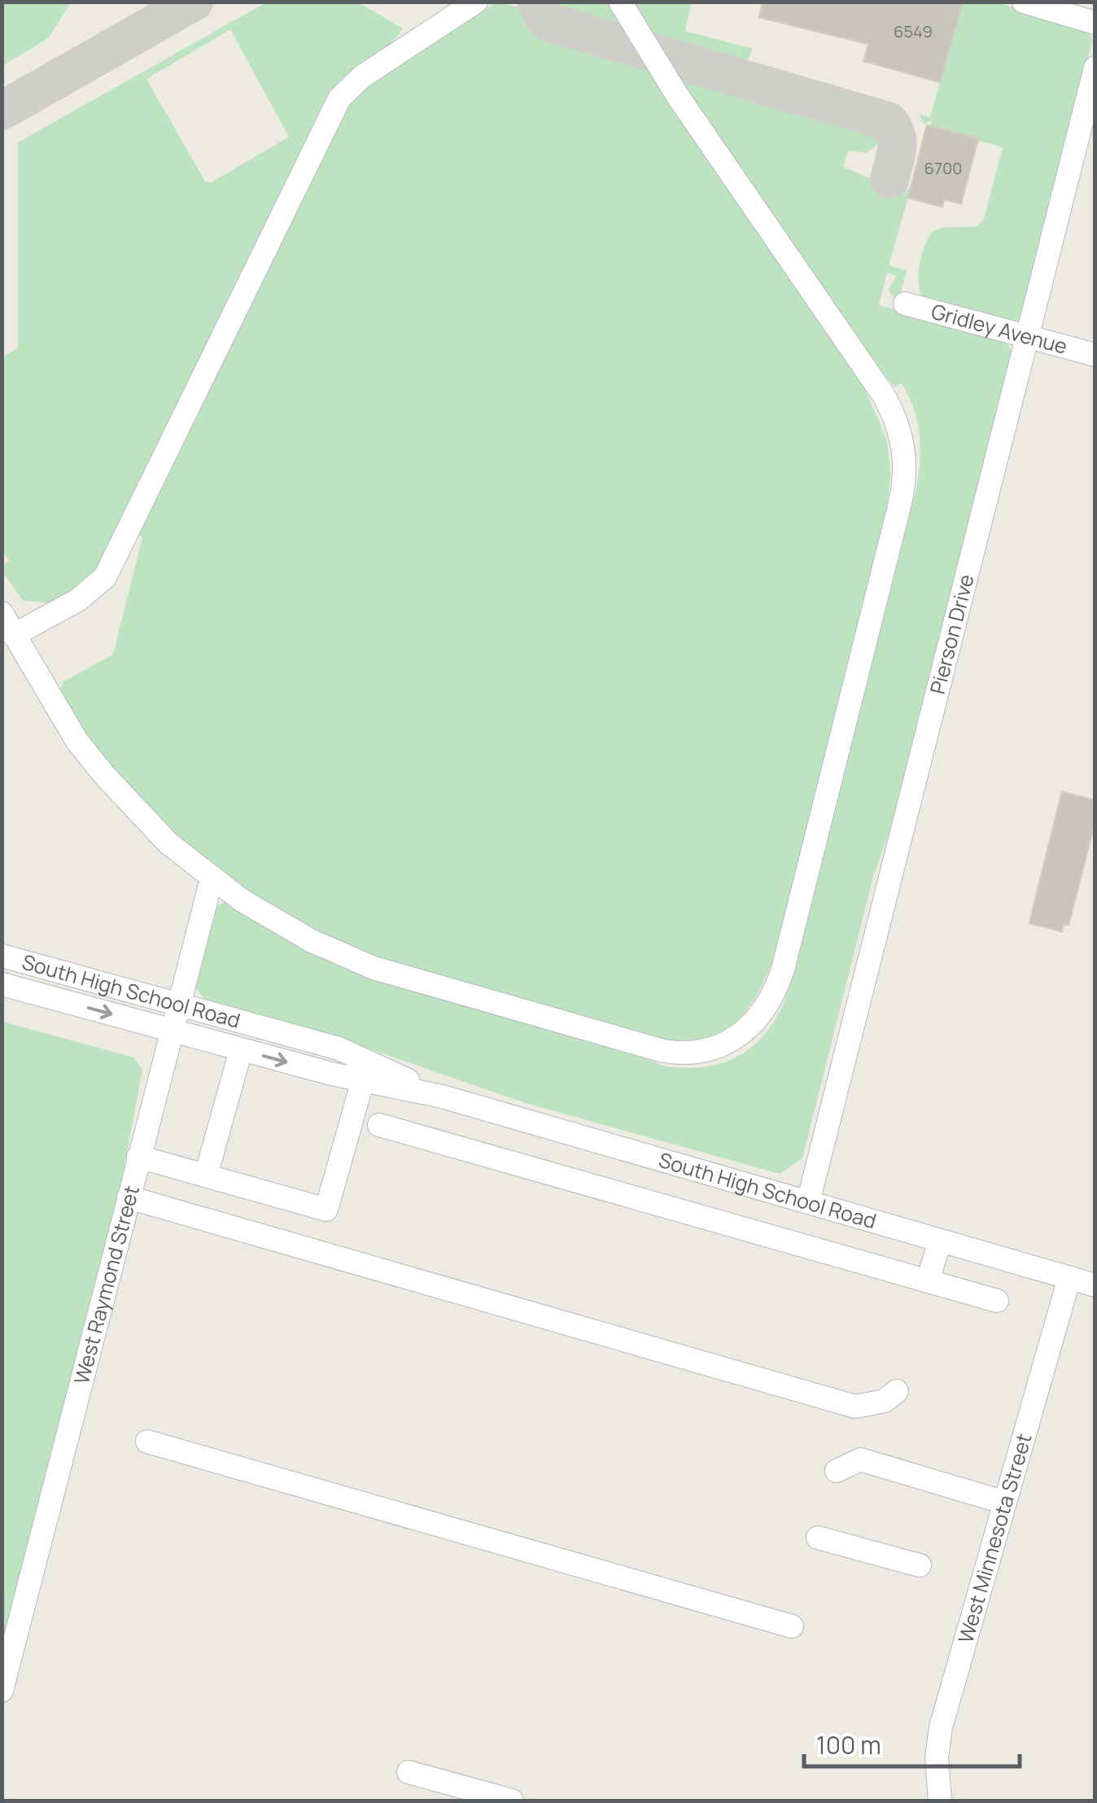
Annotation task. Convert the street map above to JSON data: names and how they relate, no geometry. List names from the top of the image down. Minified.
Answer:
{"streets":{"street":["Gridley Avenue","Pierson Drive","South High School Road","West Raymond Street","West Minnesota Street"]},"crossings":[["Gridley Avenue","Pierson Drive"],["Pierson Drive","South High School Road"],["South High School Road","West Raymond Street"],["South High School Road","West Minnesota Street"]],"house_numbers":["6549","6700"],"scale_bar":"100 m"}
